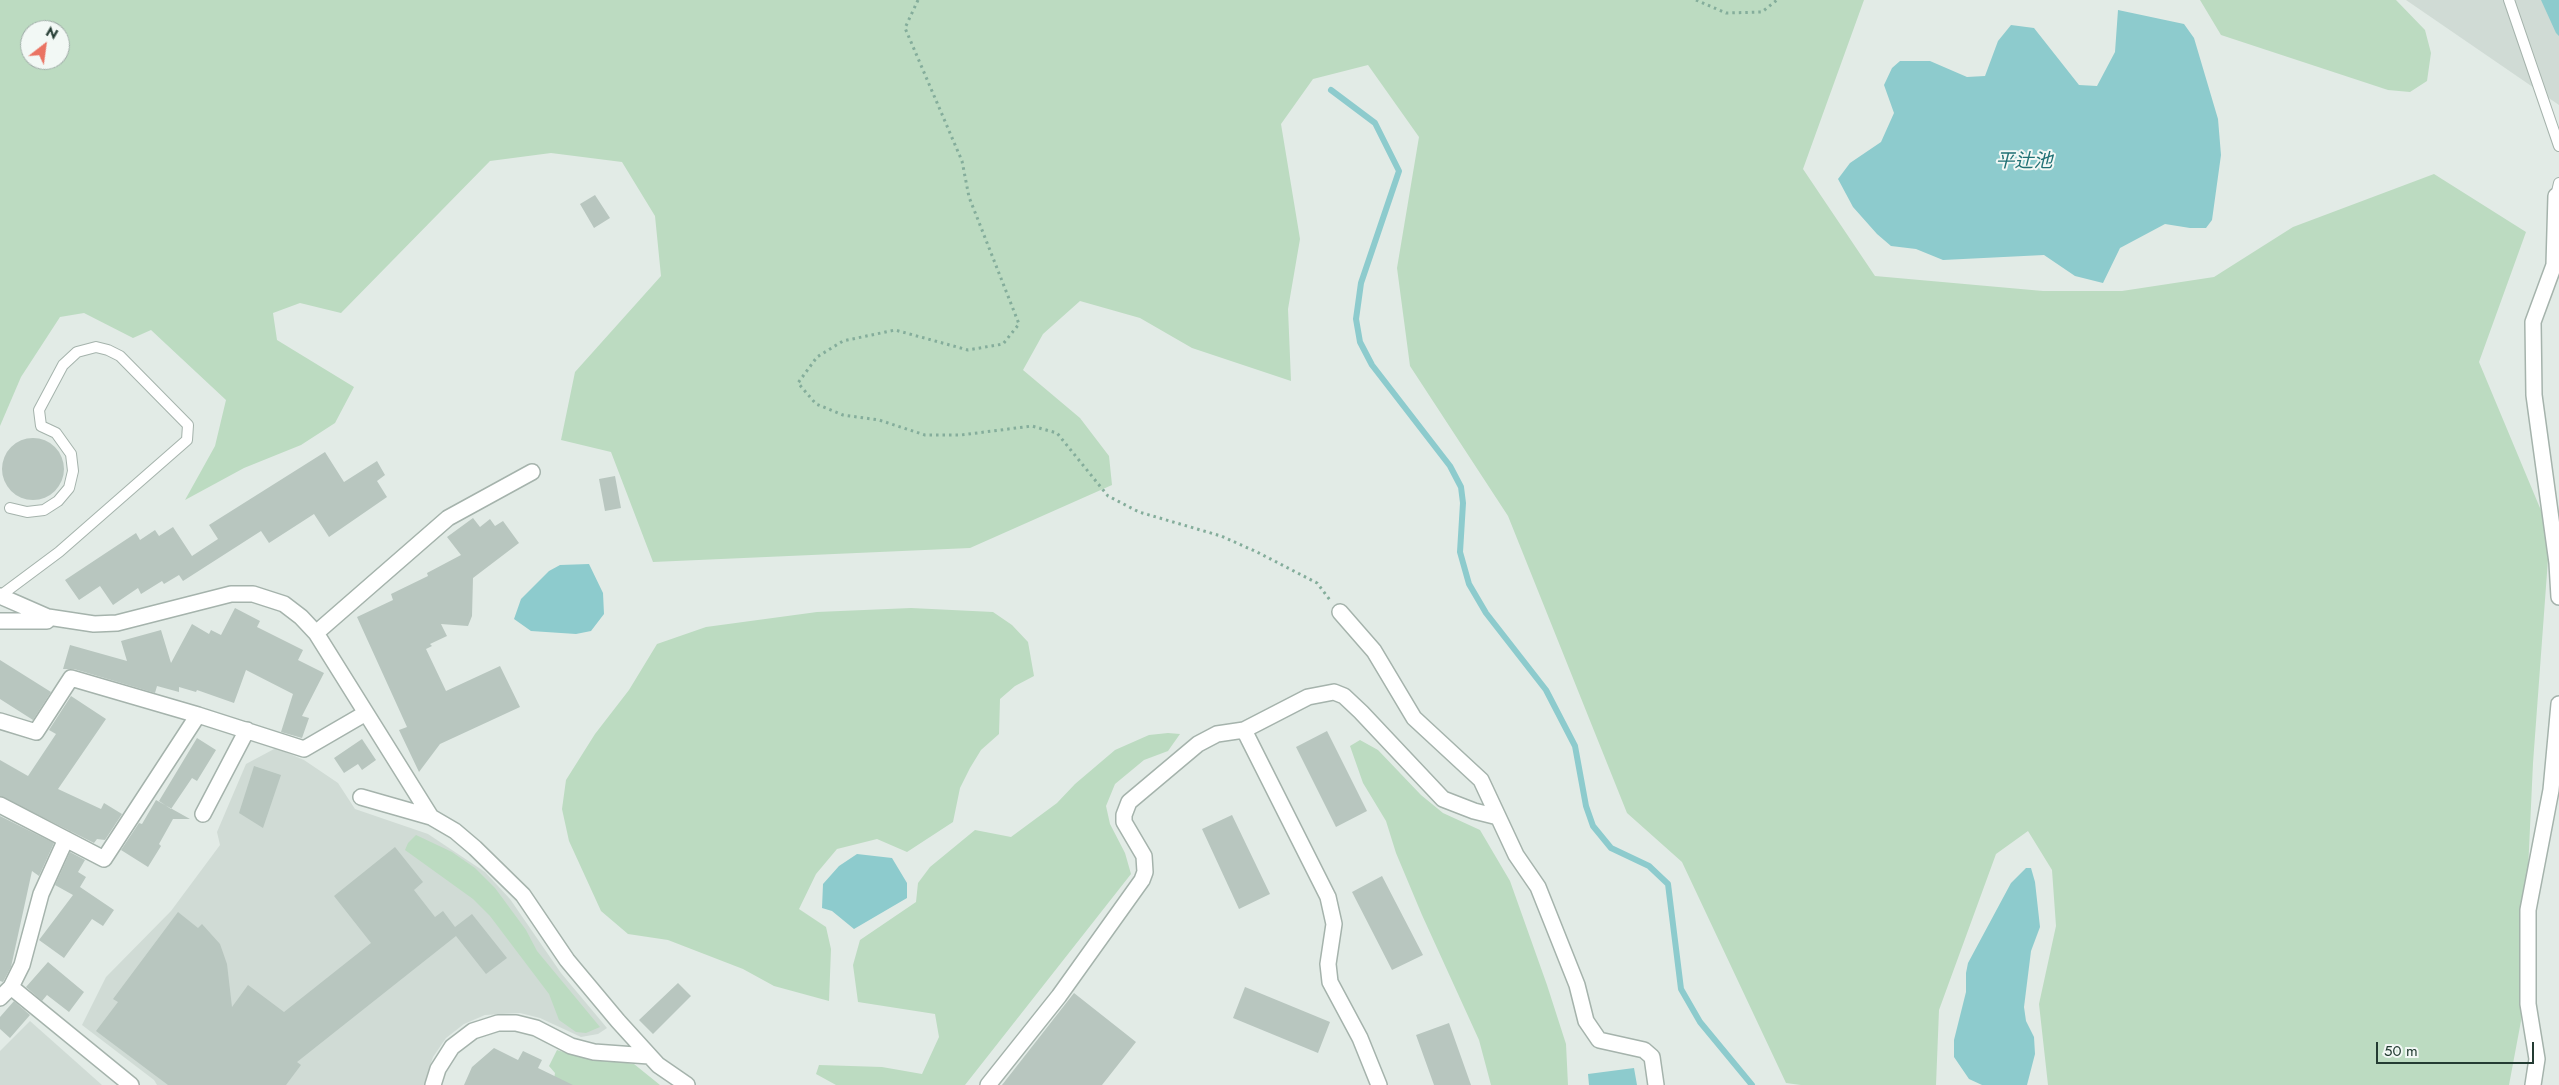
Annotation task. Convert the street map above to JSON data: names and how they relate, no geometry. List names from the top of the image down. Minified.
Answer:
{"water":["平辻池"],"scale_bar":"50 m","north":"top right"}
